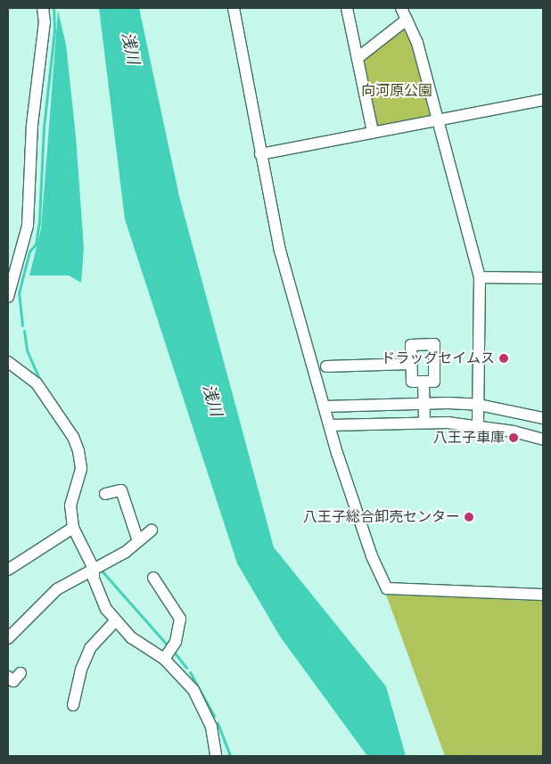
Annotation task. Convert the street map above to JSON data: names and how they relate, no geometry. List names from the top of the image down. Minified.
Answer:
{"water":["浅川"],"parks":["向河原公園"],"places":["ドラッグセイムス","八王子車庫","八王子総合卸売センター"]}
